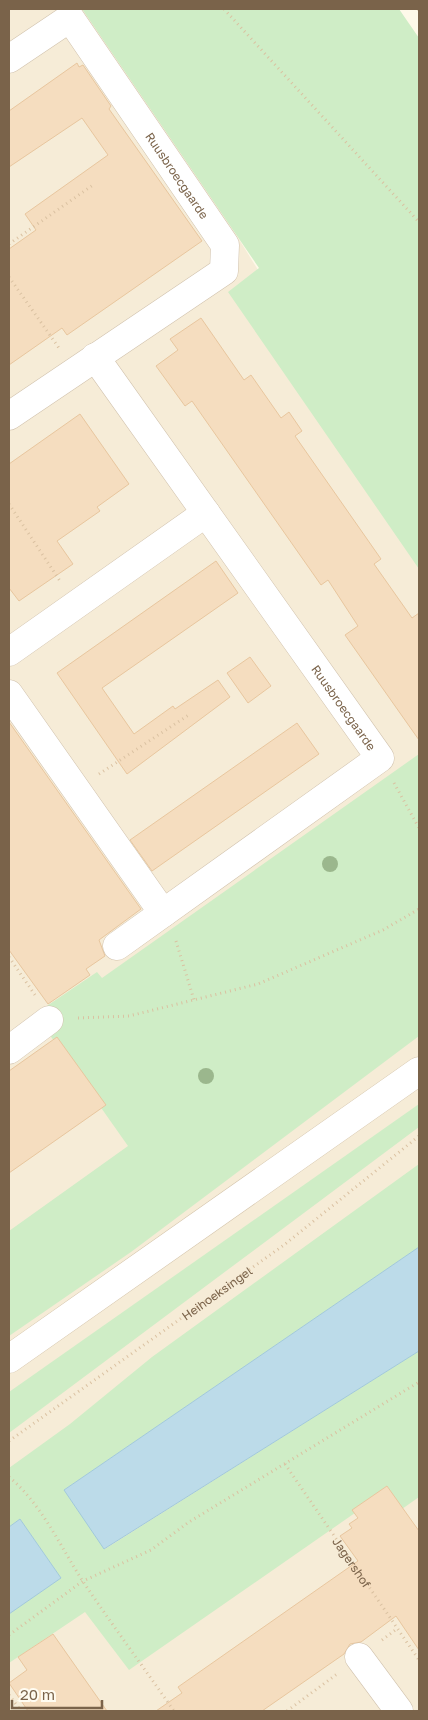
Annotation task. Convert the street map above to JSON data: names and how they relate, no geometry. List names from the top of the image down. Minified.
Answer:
{"streets":{"street":["Ruusbroecgaarde"],"path":["Heihoeksingel","Jagershof"]},"scale_bar":"20 m"}
